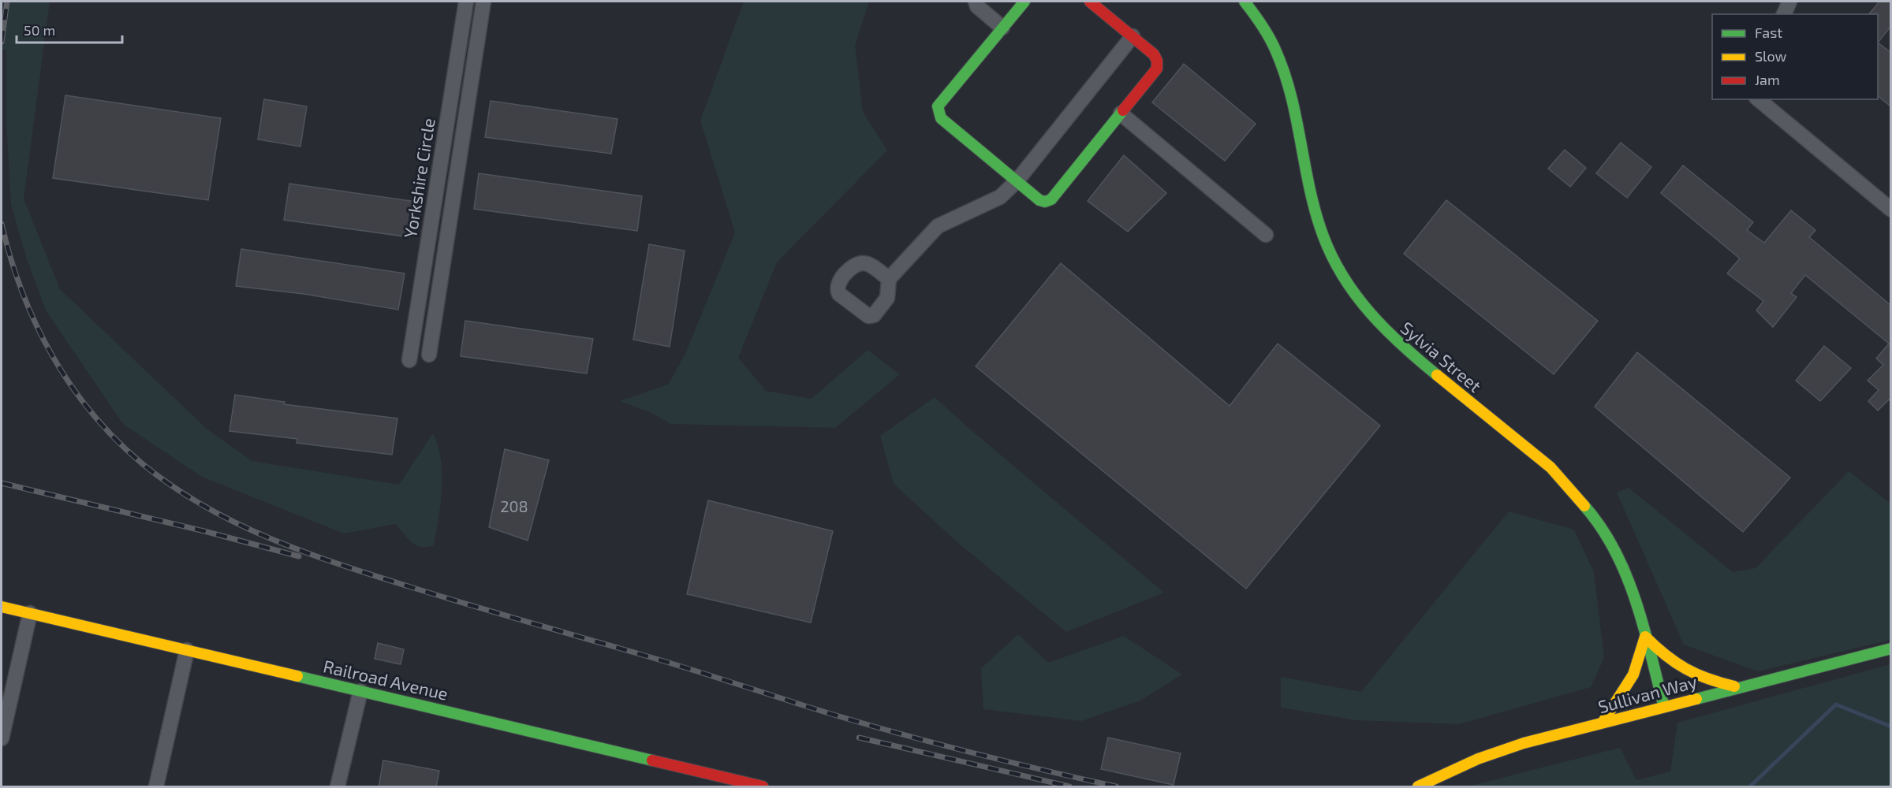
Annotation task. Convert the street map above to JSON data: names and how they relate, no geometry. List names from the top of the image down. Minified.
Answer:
{"streets":{"street":["Yorkshire Circle","Sylvia Street","Railroad Avenue","Sullivan Way"]},"crossings":[["Sylvia Street","Sullivan Way"]],"house_numbers":["208"],"legend":["Fast","Slow","Jam"],"scale_bar":"50 m"}
